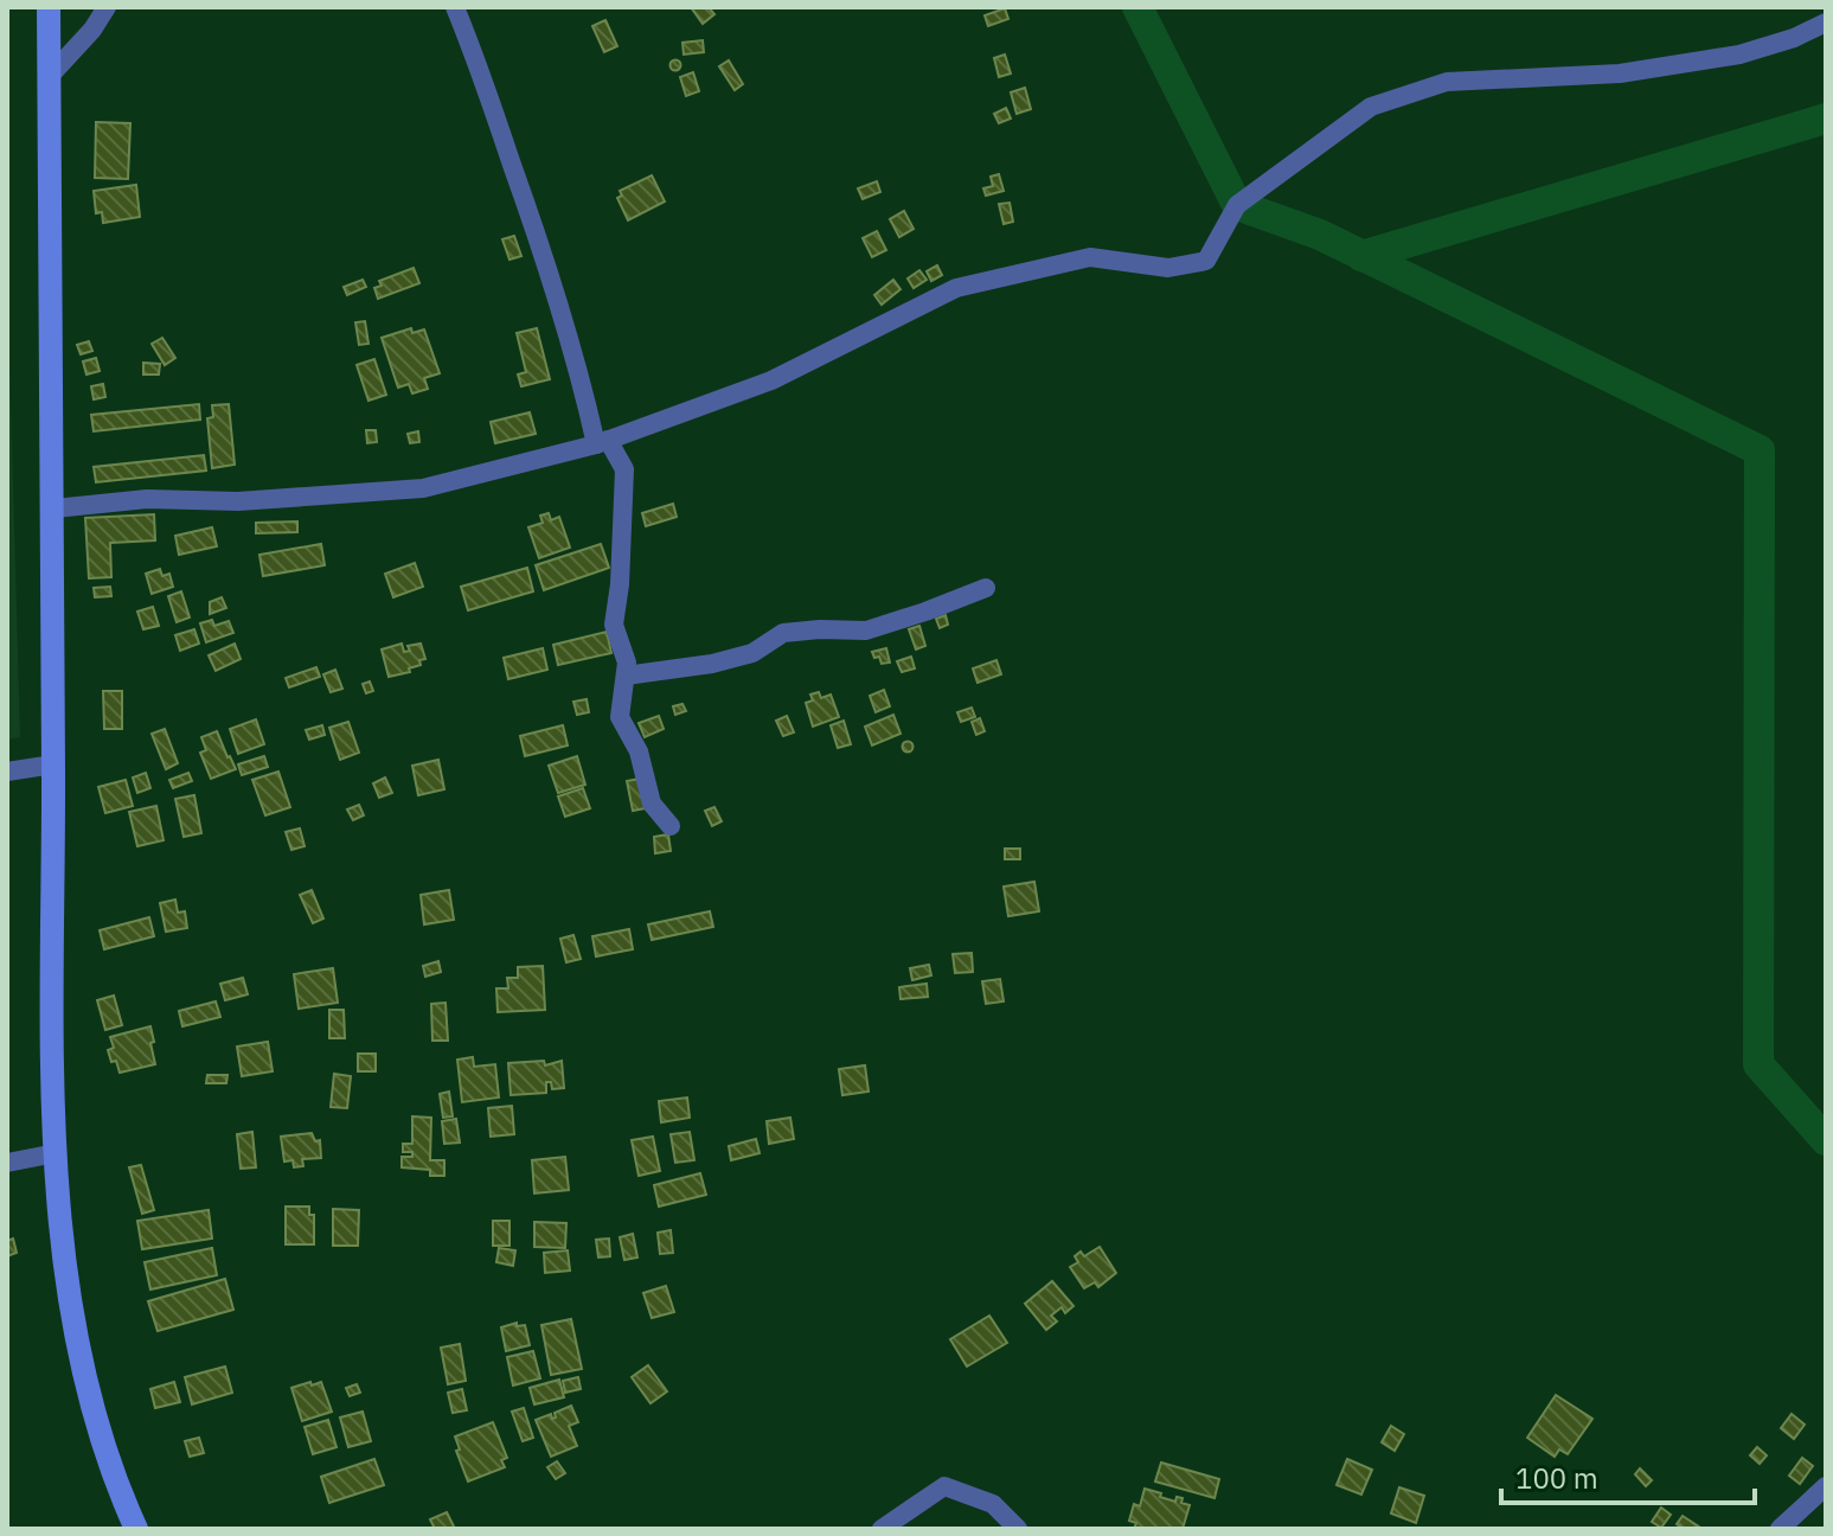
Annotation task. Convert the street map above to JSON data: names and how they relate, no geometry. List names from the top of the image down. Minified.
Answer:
{"scale_bar":"100 m"}
